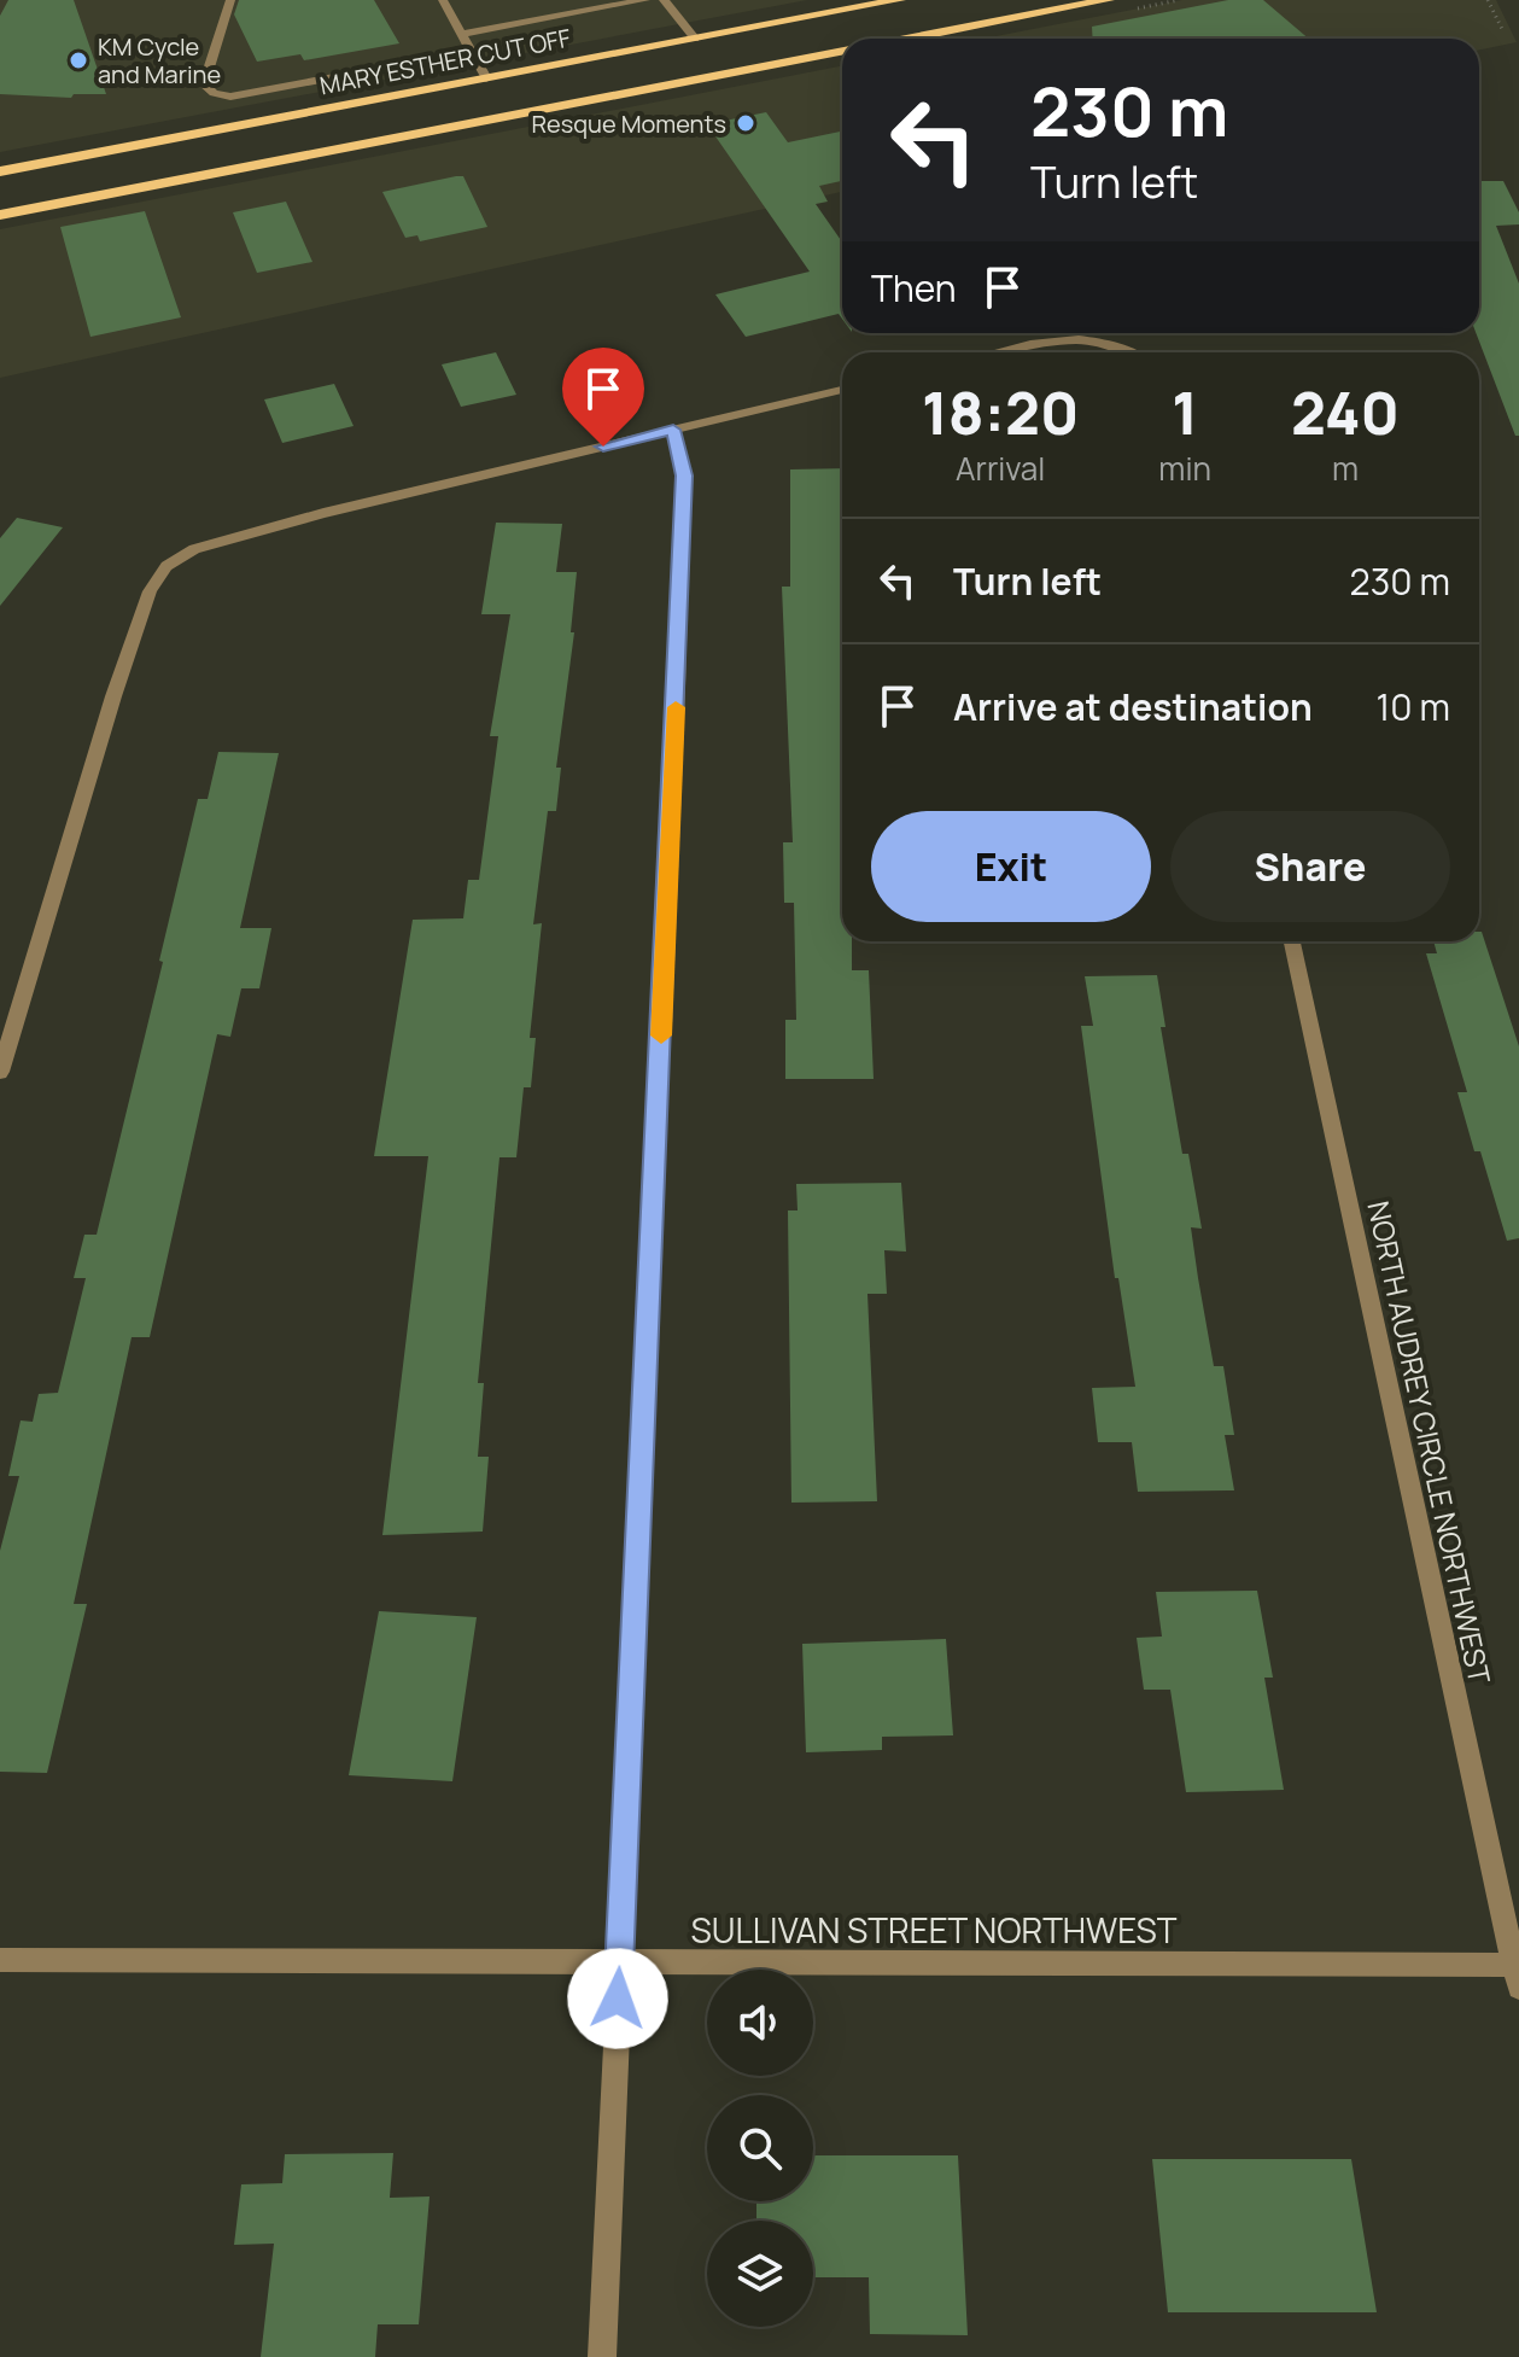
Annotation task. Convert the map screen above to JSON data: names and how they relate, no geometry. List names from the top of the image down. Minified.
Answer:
{"streets":{"main road":["MARY ESTHER CUT OFF"],"street":["NORTH AUDREY CIRCLE NORTHWEST","SULLIVAN STREET NORTHWEST"]},"crossings":[["NORTH AUDREY CIRCLE NORTHWEST","SULLIVAN STREET NORTHWEST"]],"places":["KM Cycle and Marine","Resque Moments"],"page":{"turn":["230 m","Turn left"],"then":"Then","eta":["18:20","Arrival","1","min","240","m"],"list":[{"name":"Turn left","value":"230 m"},{"name":"Arrive at destination","value":"10 m"}],"buttons":["Exit","Share"]}}
